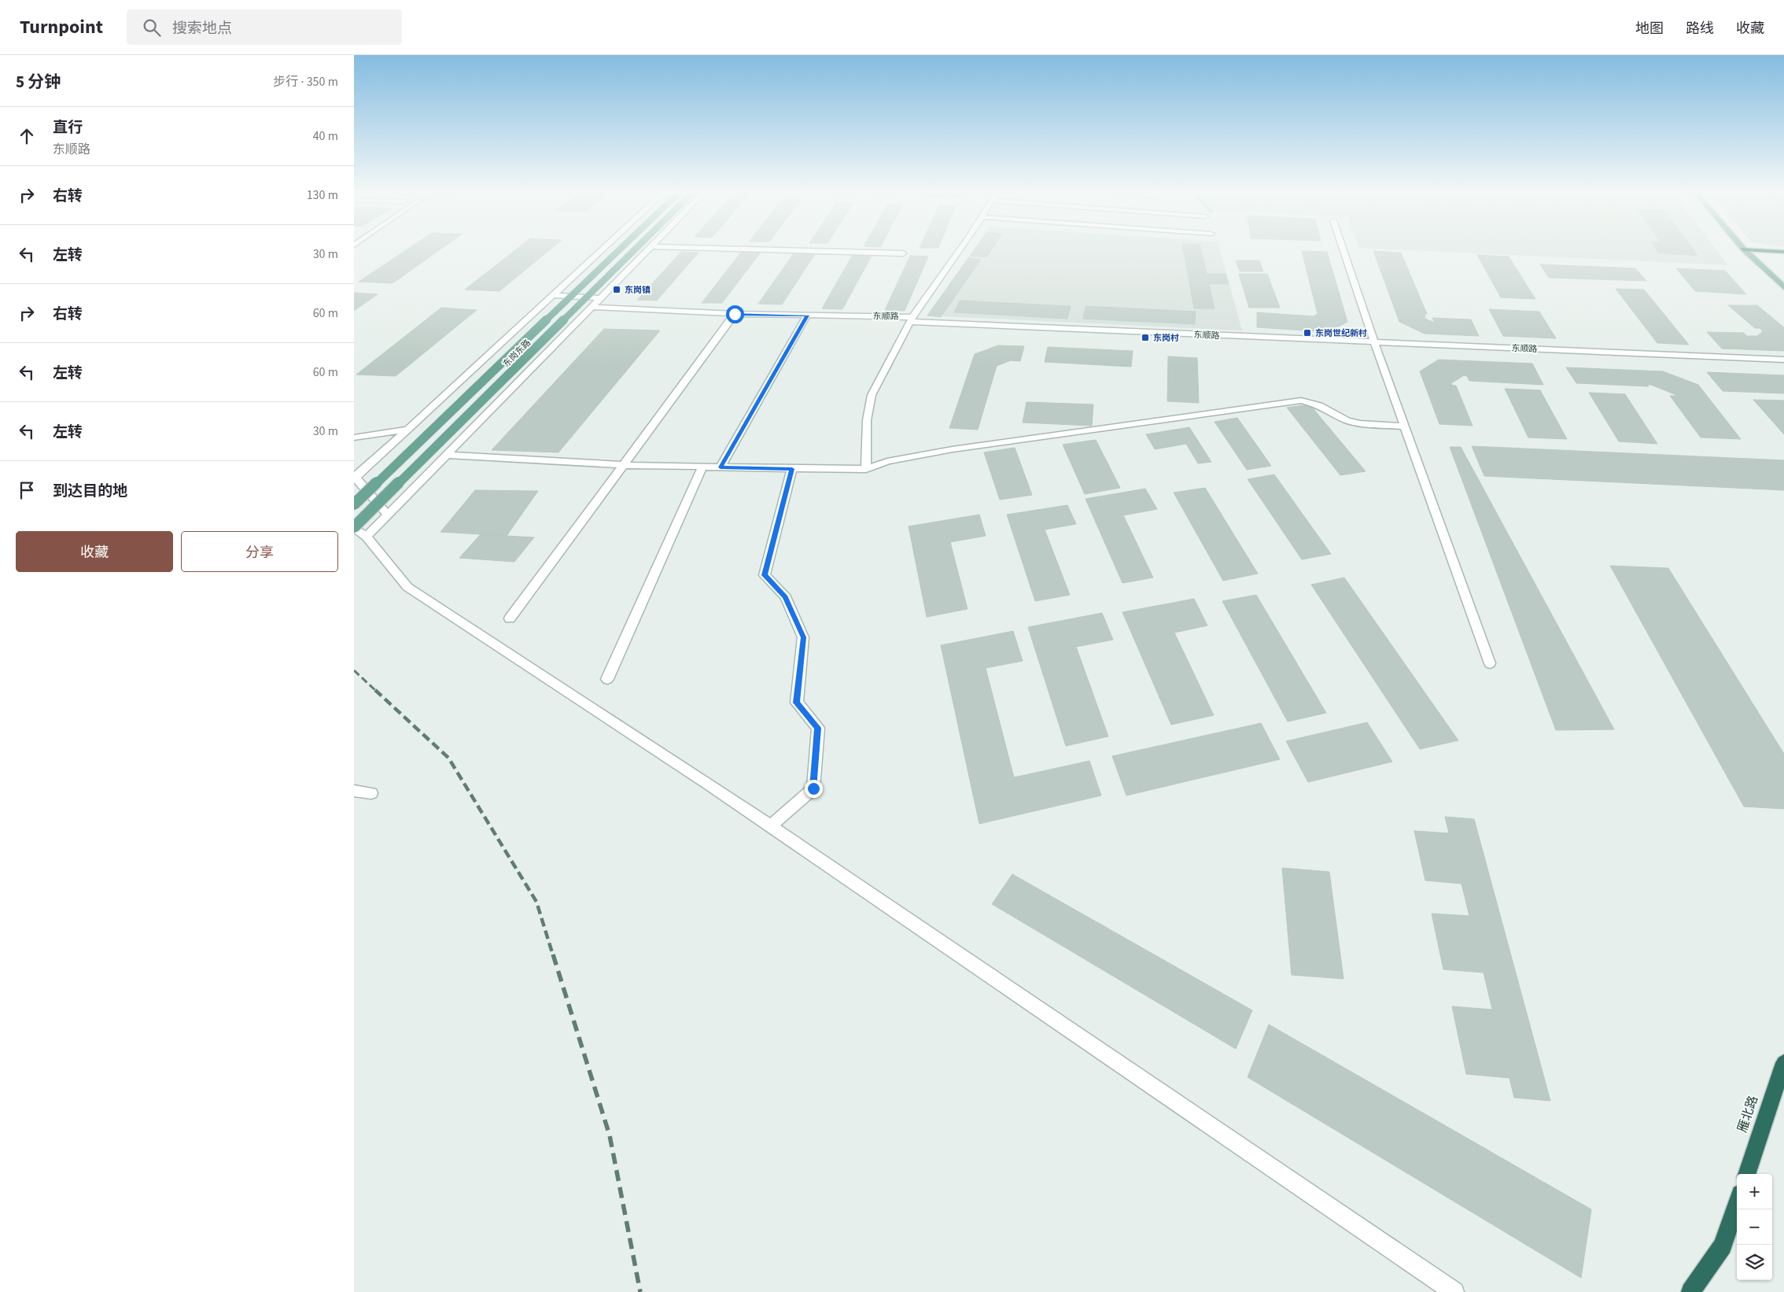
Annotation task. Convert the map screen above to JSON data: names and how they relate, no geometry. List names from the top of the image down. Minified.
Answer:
{"streets":{"highway":["雁北路"],"main road":["东岗东路"],"street":["东顺路"]},"places":{"transit":["东岗镇","东岗世纪新村","东岗村"]},"page":{"header":"Turnpoint","search":"搜索地点","nav":["地图","路线","收藏"],"heading":["5 分钟","步行 · 350 m"],"list":[["直行","东顺路","40 m"],["右转","130 m"],["左转","30 m"],["右转","60 m"],["左转","60 m"],["左转","30 m"],"到达目的地"],"buttons":["收藏","分享"],"map_buttons":["+","−"]}}
